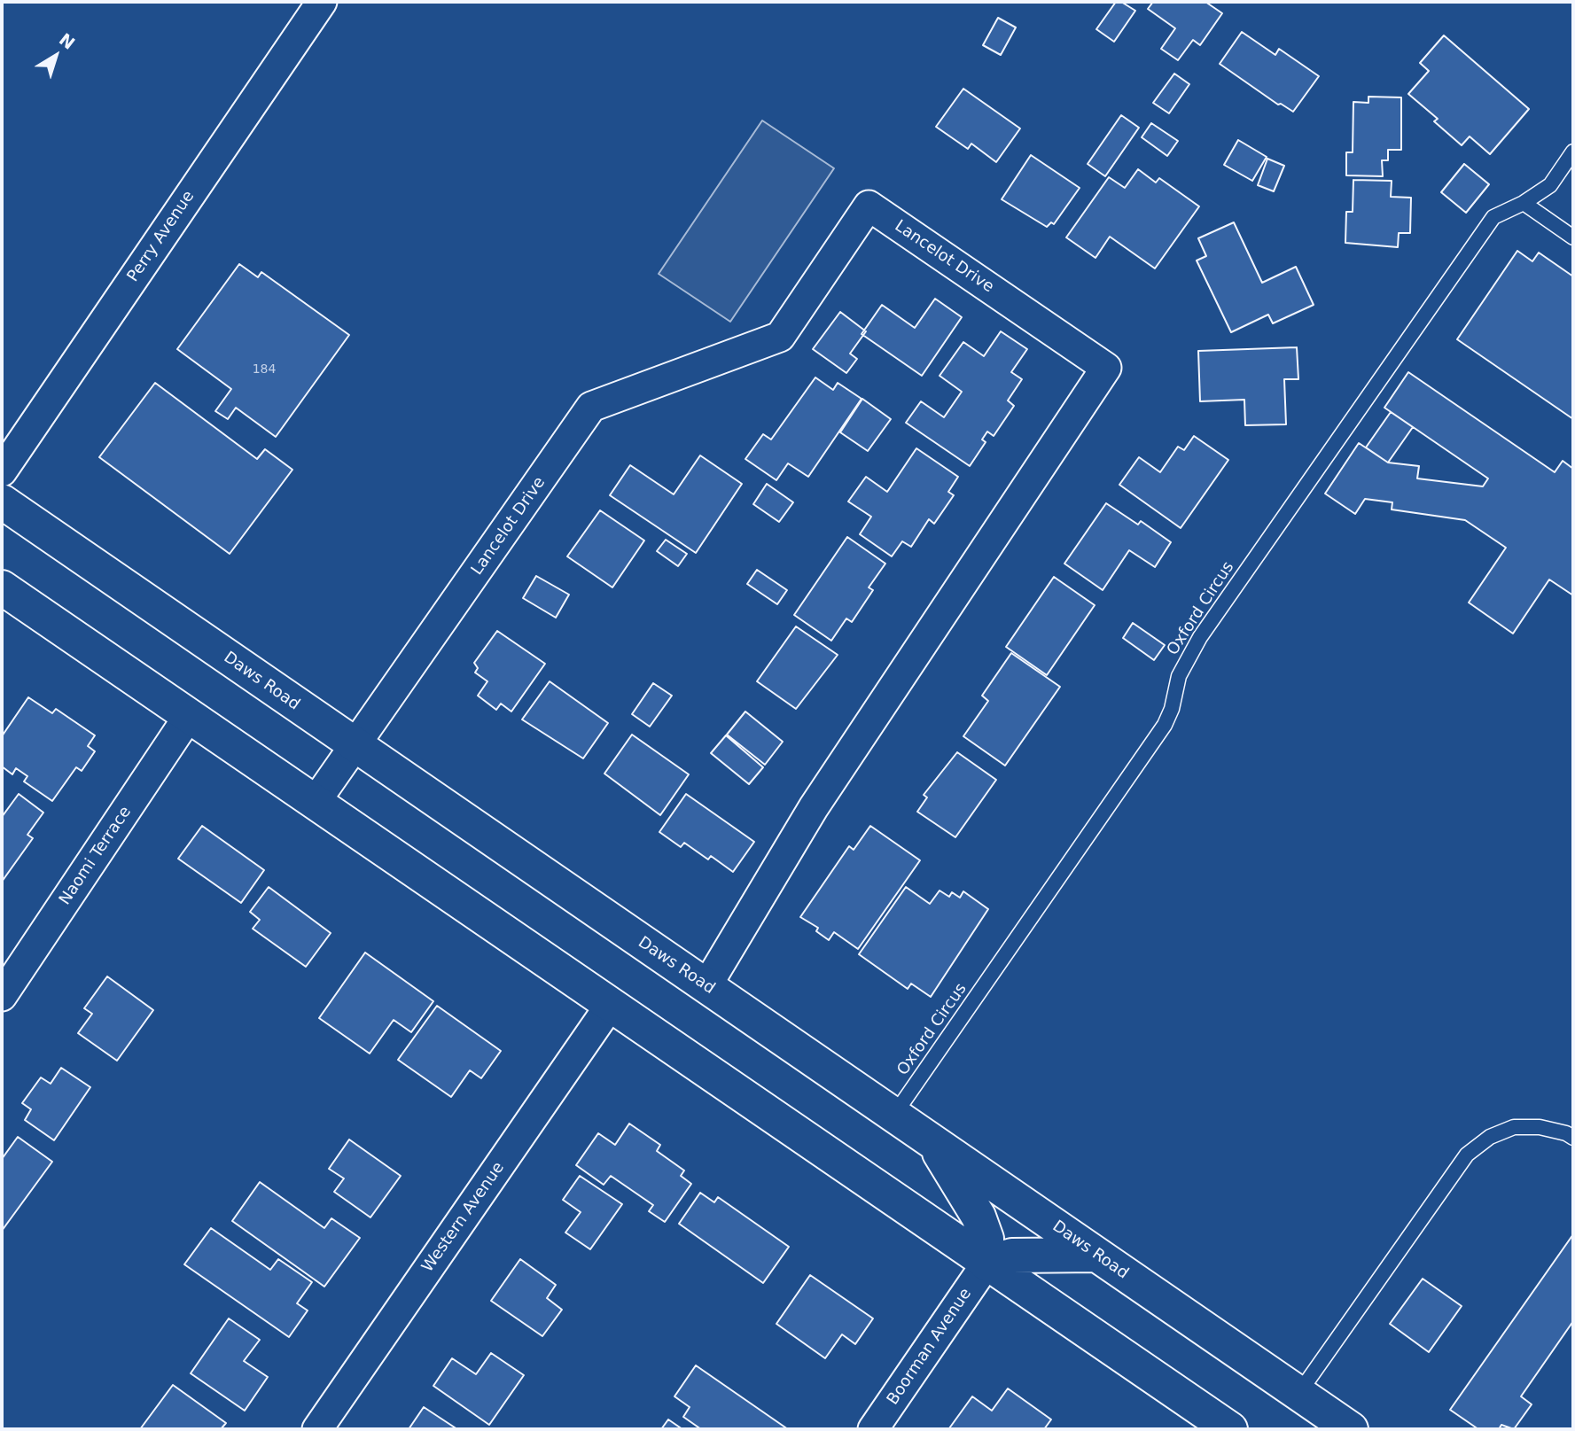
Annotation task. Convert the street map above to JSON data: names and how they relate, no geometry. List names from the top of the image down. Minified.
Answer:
{"streets":{"main road":["Daws Road"],"street":["Perry Avenue","Lancelot Drive","Naomi Terrace","Western Avenue","Boorman Avenue"],"lane":["Oxford Circus"]},"crossings":[["Lancelot Drive","Daws Road"],["Oxford Circus","Daws Road"]],"house_numbers":["184"],"north":"top right"}
